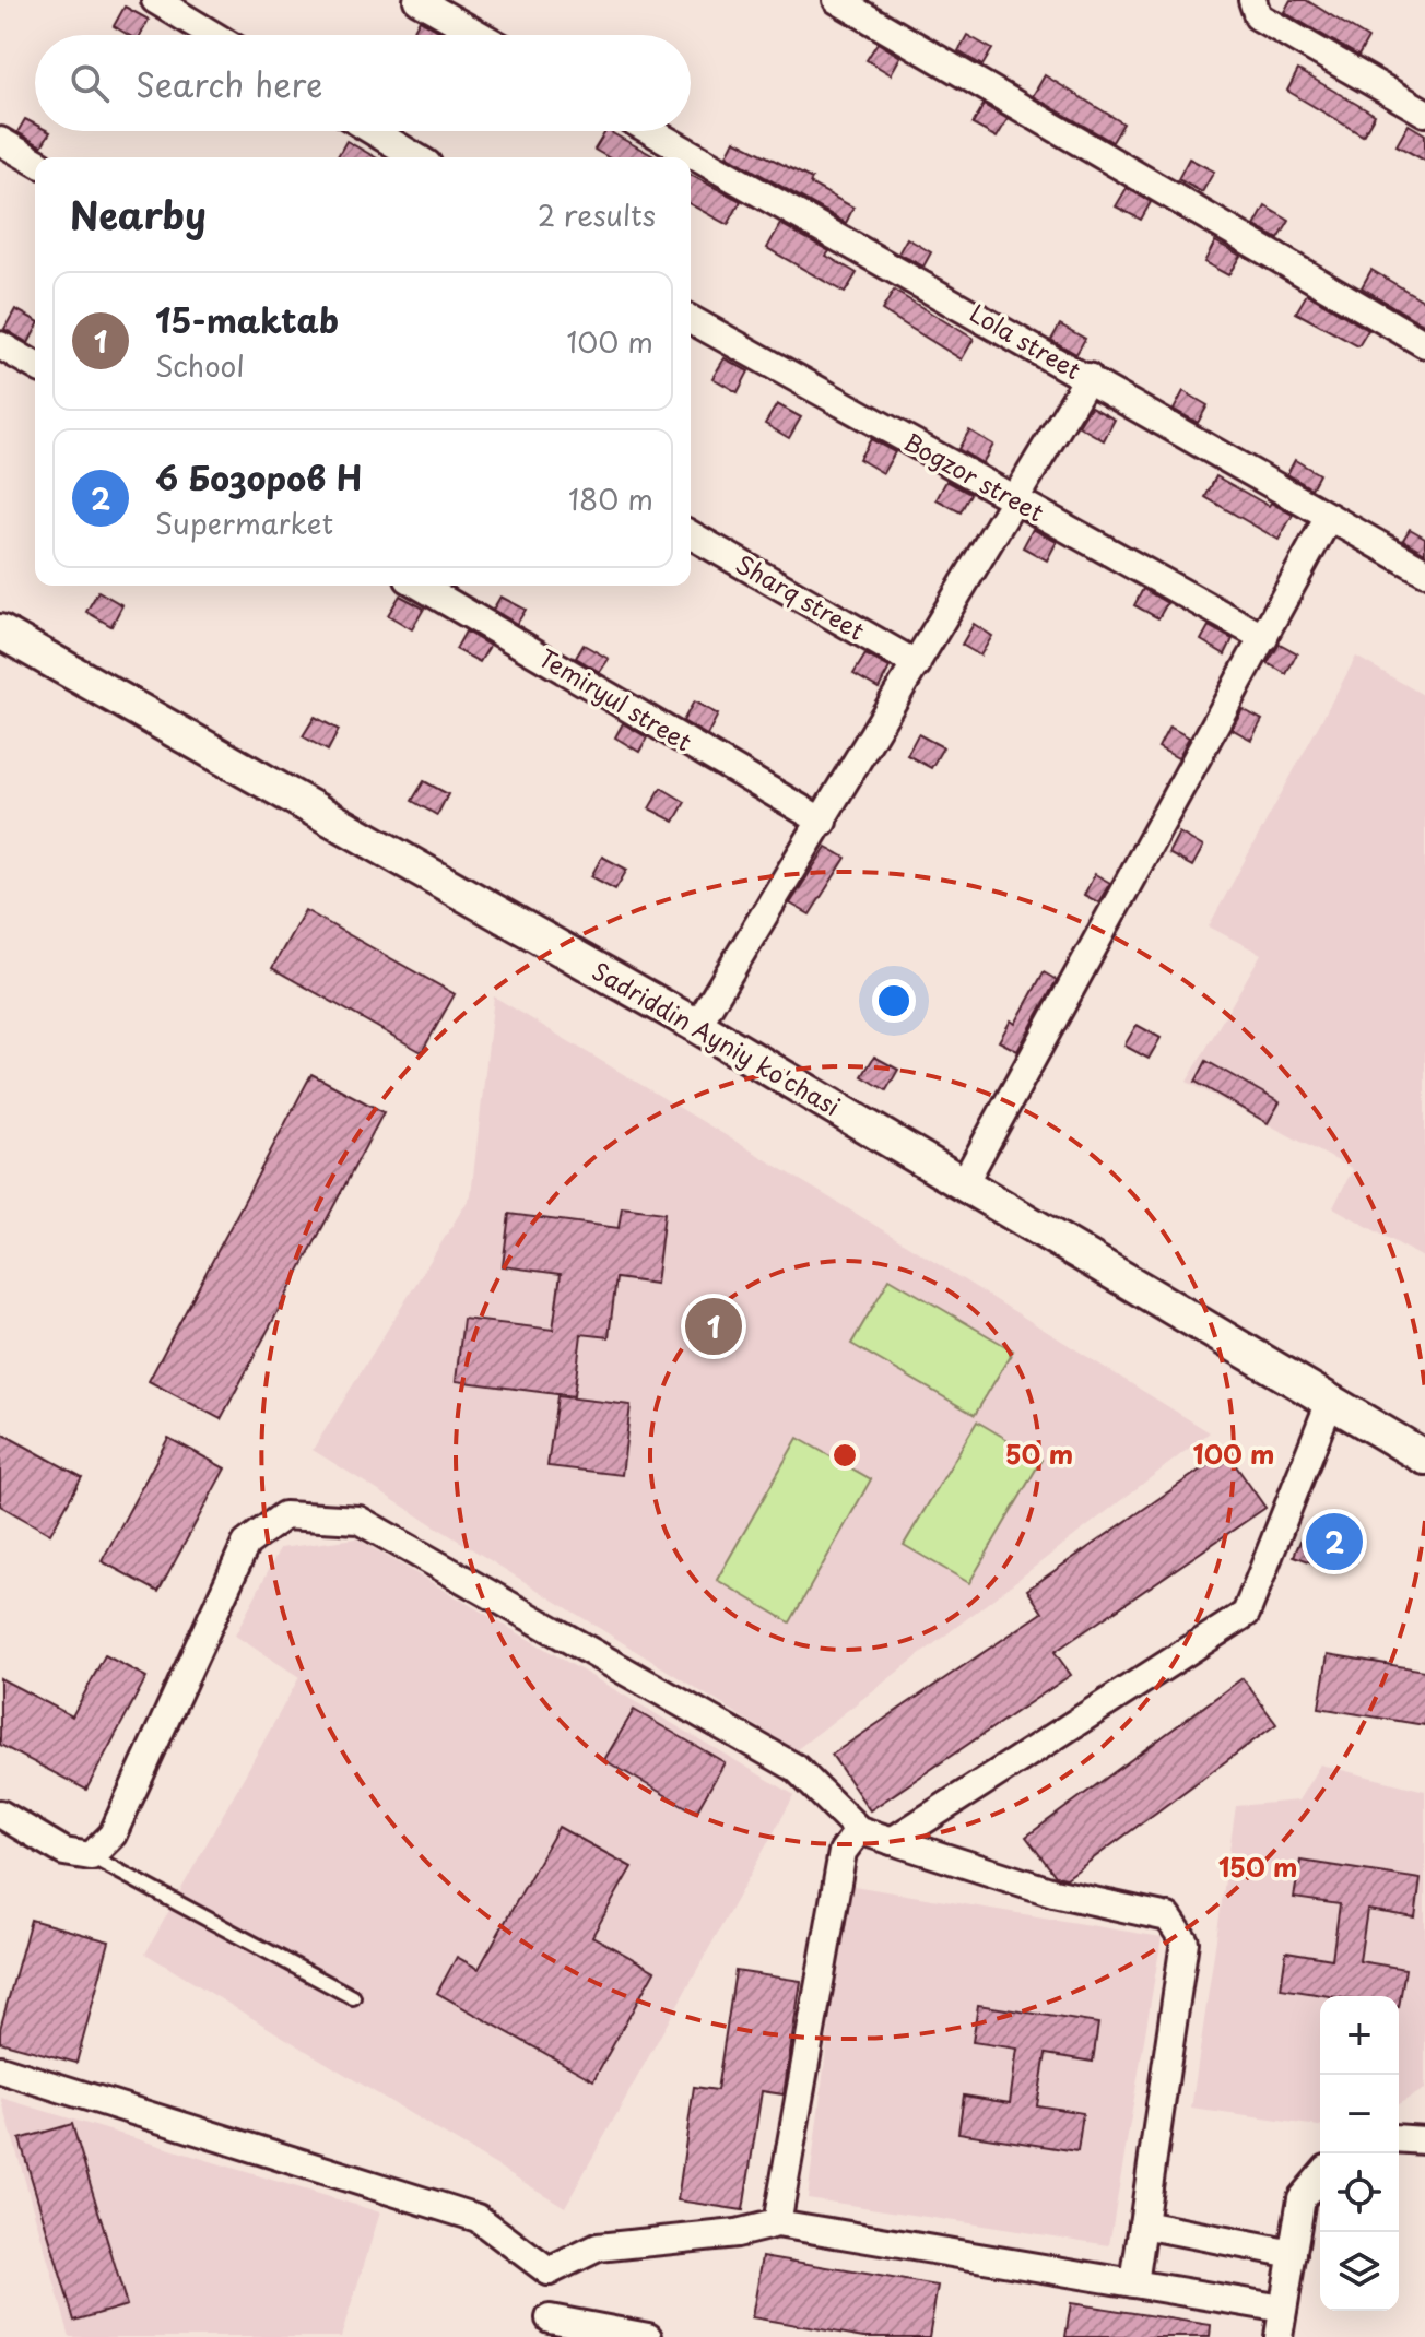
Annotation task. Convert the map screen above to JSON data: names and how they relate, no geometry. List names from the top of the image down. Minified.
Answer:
{"streets":{"street":["Lola street","Bogzor street","Sharq street","Temiryul street","Sadriddin Ayniy ko'chasi"]},"page":{"search":"Search here","heading":["Nearby","2 results"],"list":[{"mark":"1","name":"15-maktab","note":"School","value":"100 m"},{"mark":"2","name":"6 Бозоров Н","note":"Supermarket","value":"180 m"}],"pins":["1","2"],"map_buttons":["+","−"]},"rings":["50 m","100 m","150 m"]}
